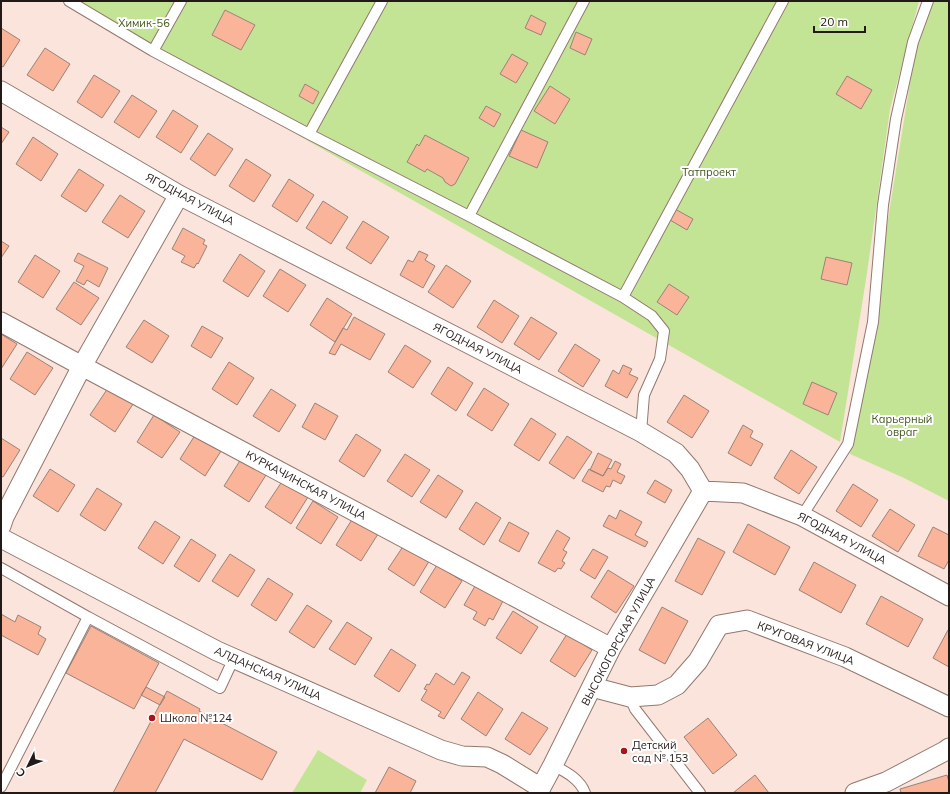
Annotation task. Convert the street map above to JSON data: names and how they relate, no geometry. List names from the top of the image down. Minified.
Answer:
{"streets":{"street":["ЯГОДНАЯ УЛИЦА","КУРКАЧИНСКАЯ УЛИЦА","ВЫСОКОГОРСКАЯ УЛИЦА","КРУГОВАЯ УЛИЦА","АЛДАНСКАЯ УЛИЦА"]},"crossings":[["ЯГОДНАЯ УЛИЦА","ВЫСОКОГОРСКАЯ УЛИЦА"],["КУРКАЧИНСКАЯ УЛИЦА","ВЫСОКОГОРСКАЯ УЛИЦА"],["ВЫСОКОГОРСКАЯ УЛИЦА","КРУГОВАЯ УЛИЦА"],["ВЫСОКОГОРСКАЯ УЛИЦА","АЛДАНСКАЯ УЛИЦА"]],"parks":["Химик-56","Татпроект","Карьерный овраг"],"places":["Школа №124","Детский сад № 153"],"scale_bar":"20 m","north":"bottom left"}
